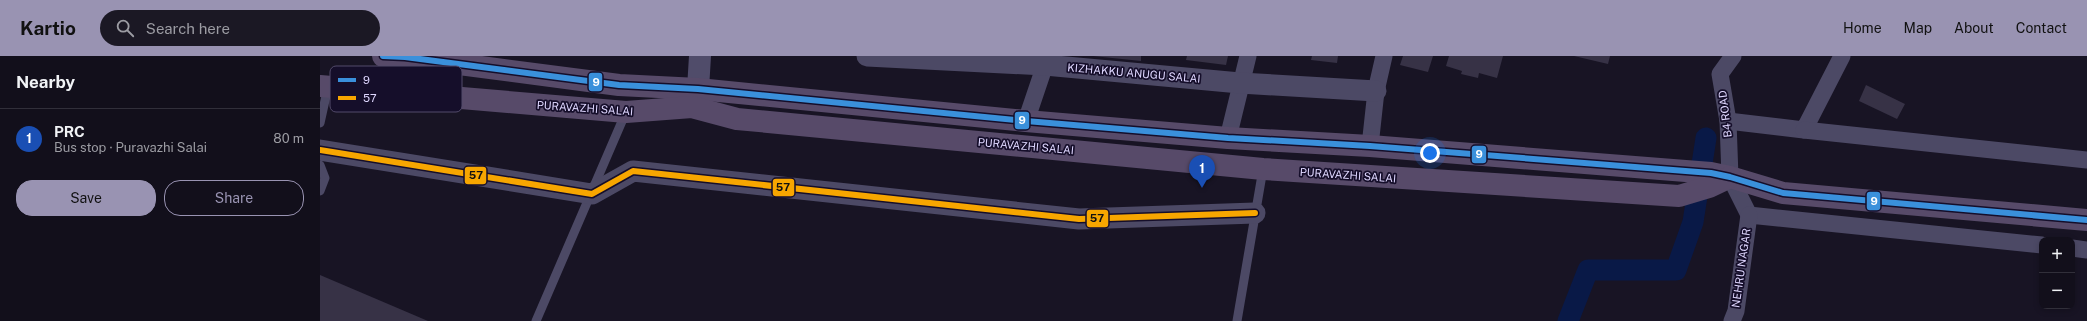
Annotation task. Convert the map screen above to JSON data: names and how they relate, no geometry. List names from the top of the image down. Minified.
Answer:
{"streets":{"main road":["PURAVAZHI SALAI"],"street":["KIZHAKKU ANUGU SALAI","B4 ROAD","NEHRU NAGAR"]},"crossings":[["PURAVAZHI SALAI","B4 ROAD"]],"lines":["transit line 9","transit line 57"],"legend":["9","57"],"page":{"header":"Kartio","search":"Search here","nav":["Home","Map","About","Contact"],"heading":"Nearby","list":[{"mark":"1","name":"PRC","note":"Bus stop · Puravazhi Salai","value":"80 m"}],"pins":"1","buttons":["Save","Share"],"map_buttons":["+","−"]}}
